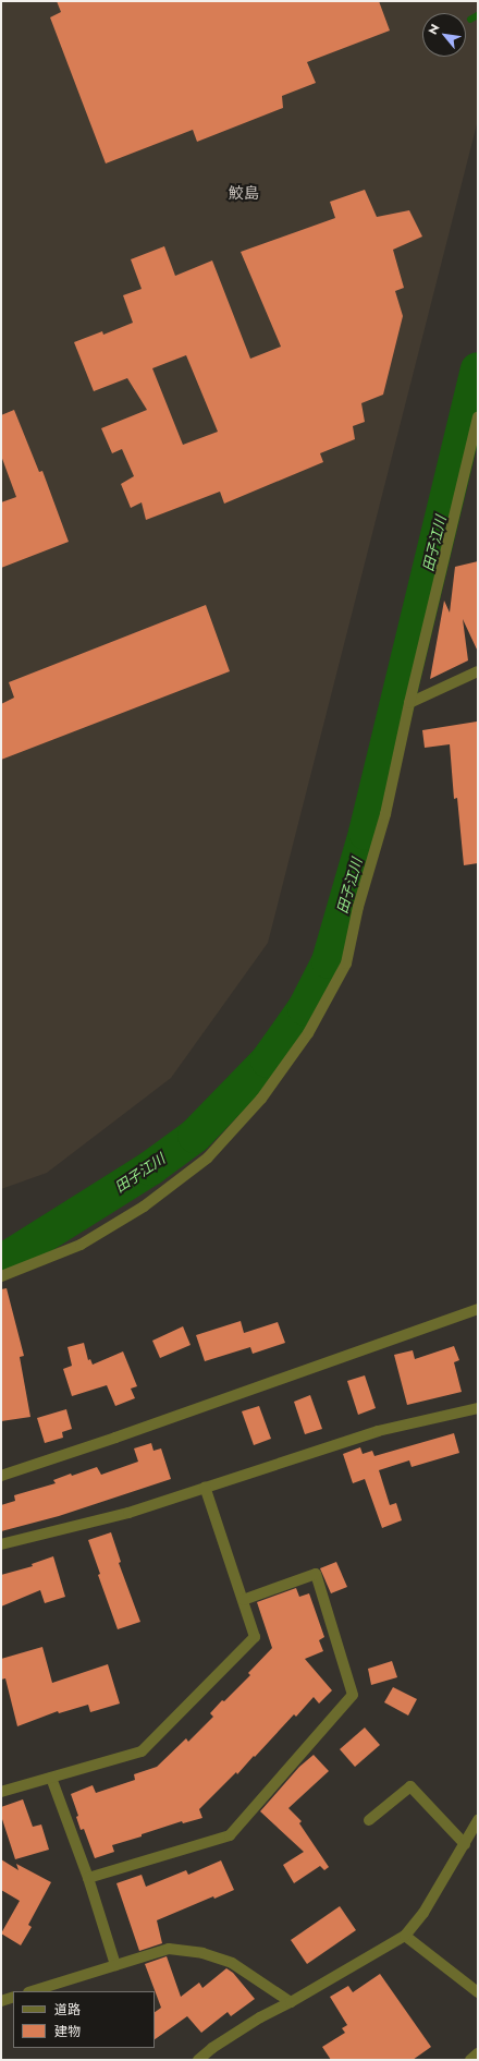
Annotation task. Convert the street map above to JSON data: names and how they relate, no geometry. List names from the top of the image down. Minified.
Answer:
{"districts":["鮫島"],"water":["田子江川"],"legend":["道路","建物"],"north":"top left"}
